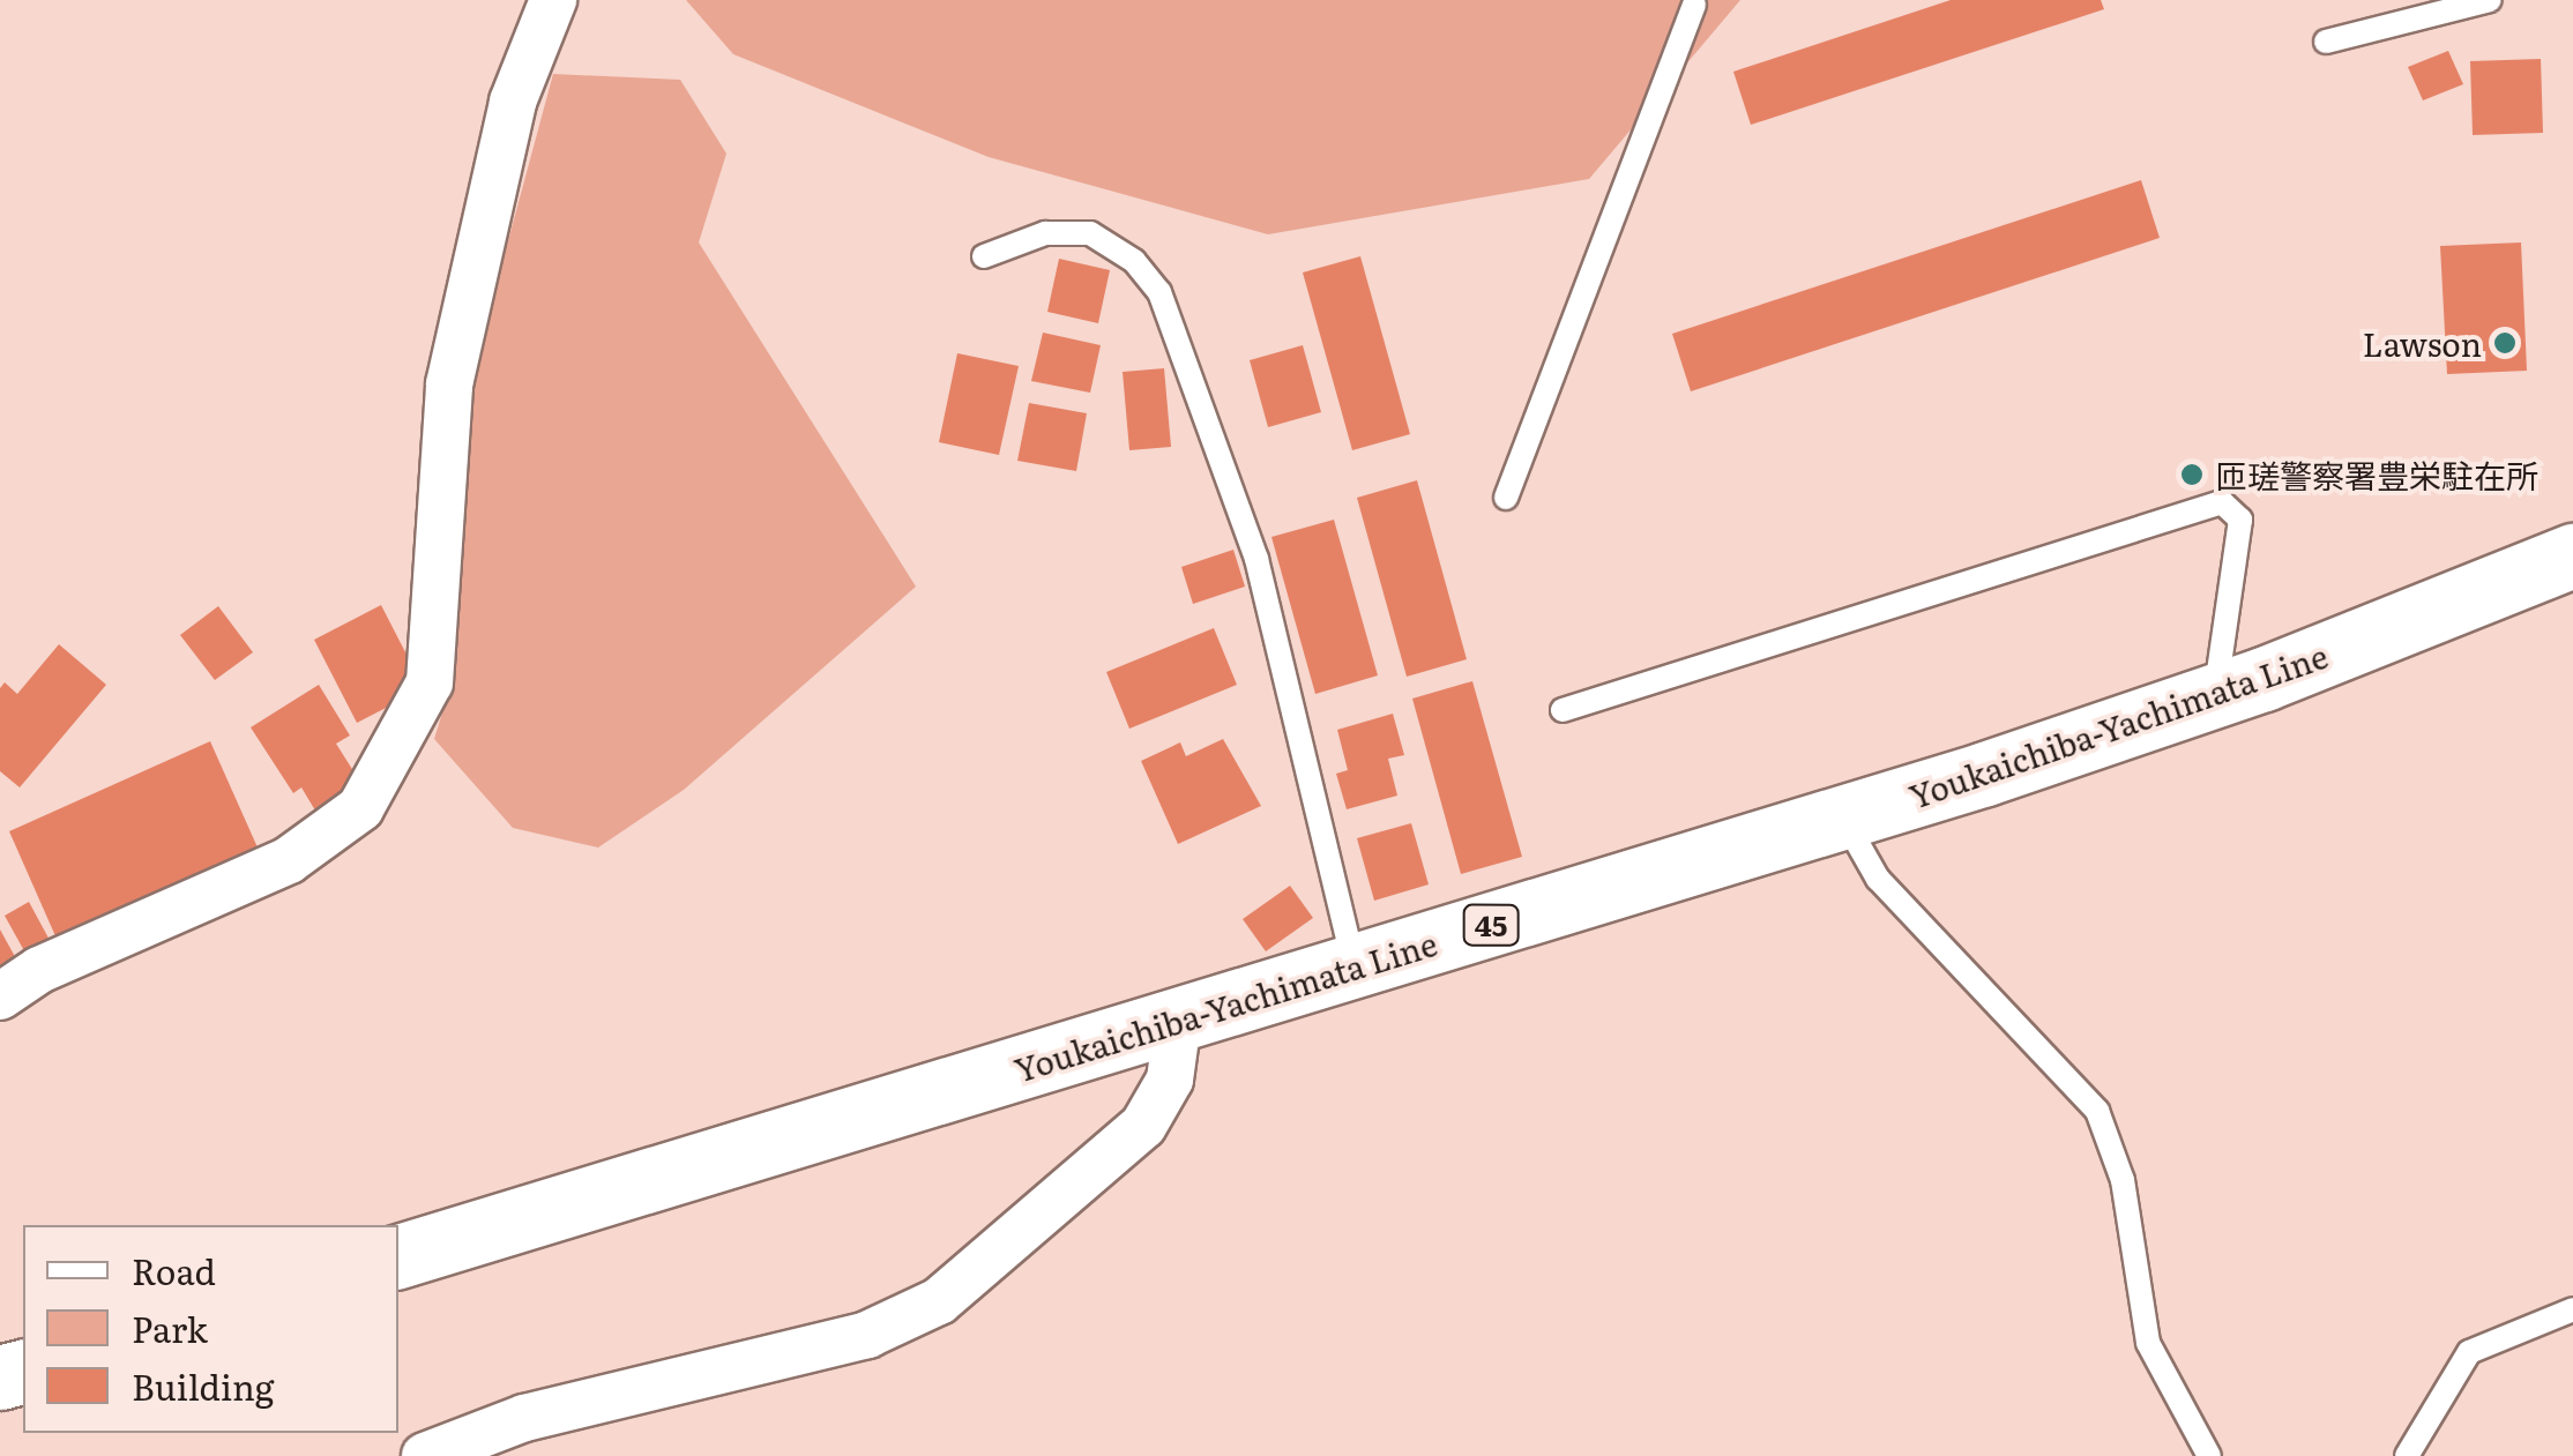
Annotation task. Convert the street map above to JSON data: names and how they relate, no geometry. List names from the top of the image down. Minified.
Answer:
{"streets":{"main road":["Youkaichiba-Yachimata Line","45"]},"places":["Lawson","匝瑳警察署豊栄駐在所"],"legend":["Road","Park","Building"]}
